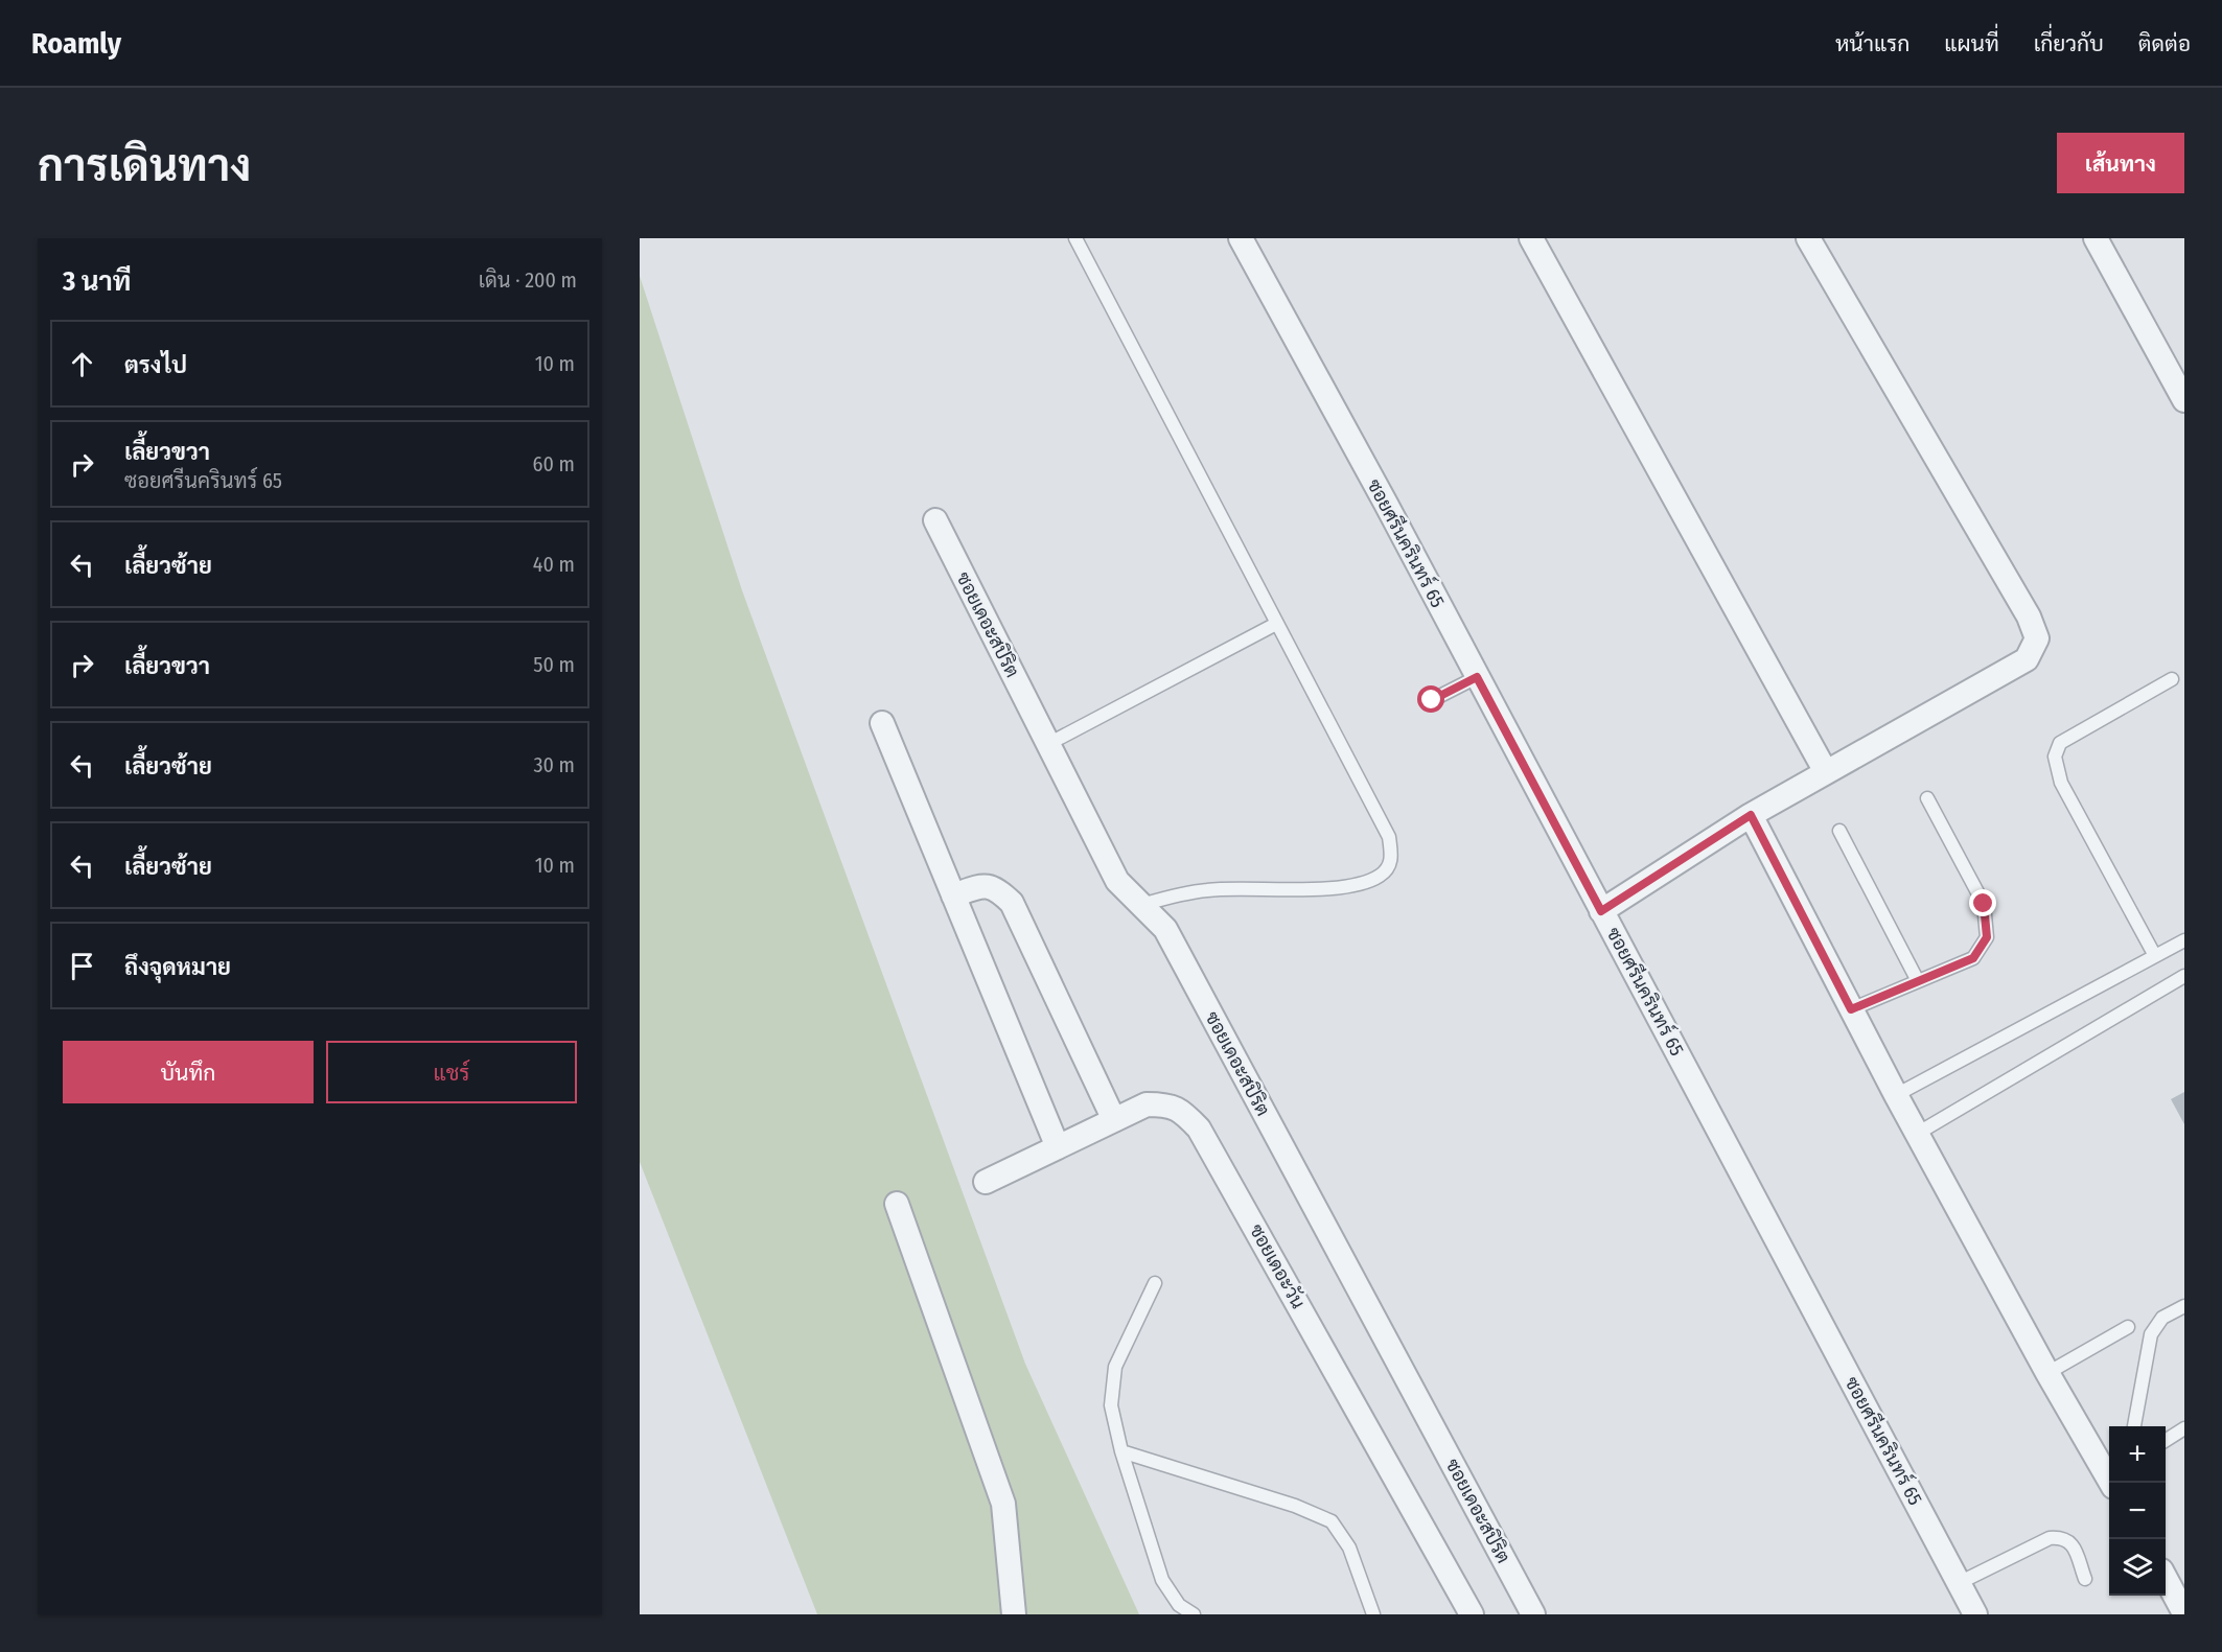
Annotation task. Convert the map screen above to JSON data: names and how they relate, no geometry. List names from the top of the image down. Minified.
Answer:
{"streets":{"street":["ซอยศรีนครินทร์ 65","ซอยเดอะสปิริต","ซอยเดอะวัน"]},"page":{"header":"Roamly","nav":["หน้าแรก","แผนที่","เกี่ยวกับ","ติดต่อ"],"buttons":["เส้นทาง",["บันทึก","แชร์"]],"title":"การเดินทาง","heading":["3 นาที","เดิน · 200 m"],"list":[["ตรงไป","10 m"],["เลี้ยวขวา","ซอยศรีนครินทร์ 65","60 m"],["เลี้ยวซ้าย","40 m"],["เลี้ยวขวา","50 m"],["เลี้ยวซ้าย","30 m"],["เลี้ยวซ้าย","10 m"],"ถึงจุดหมาย"],"map_buttons":["+","−"]}}
